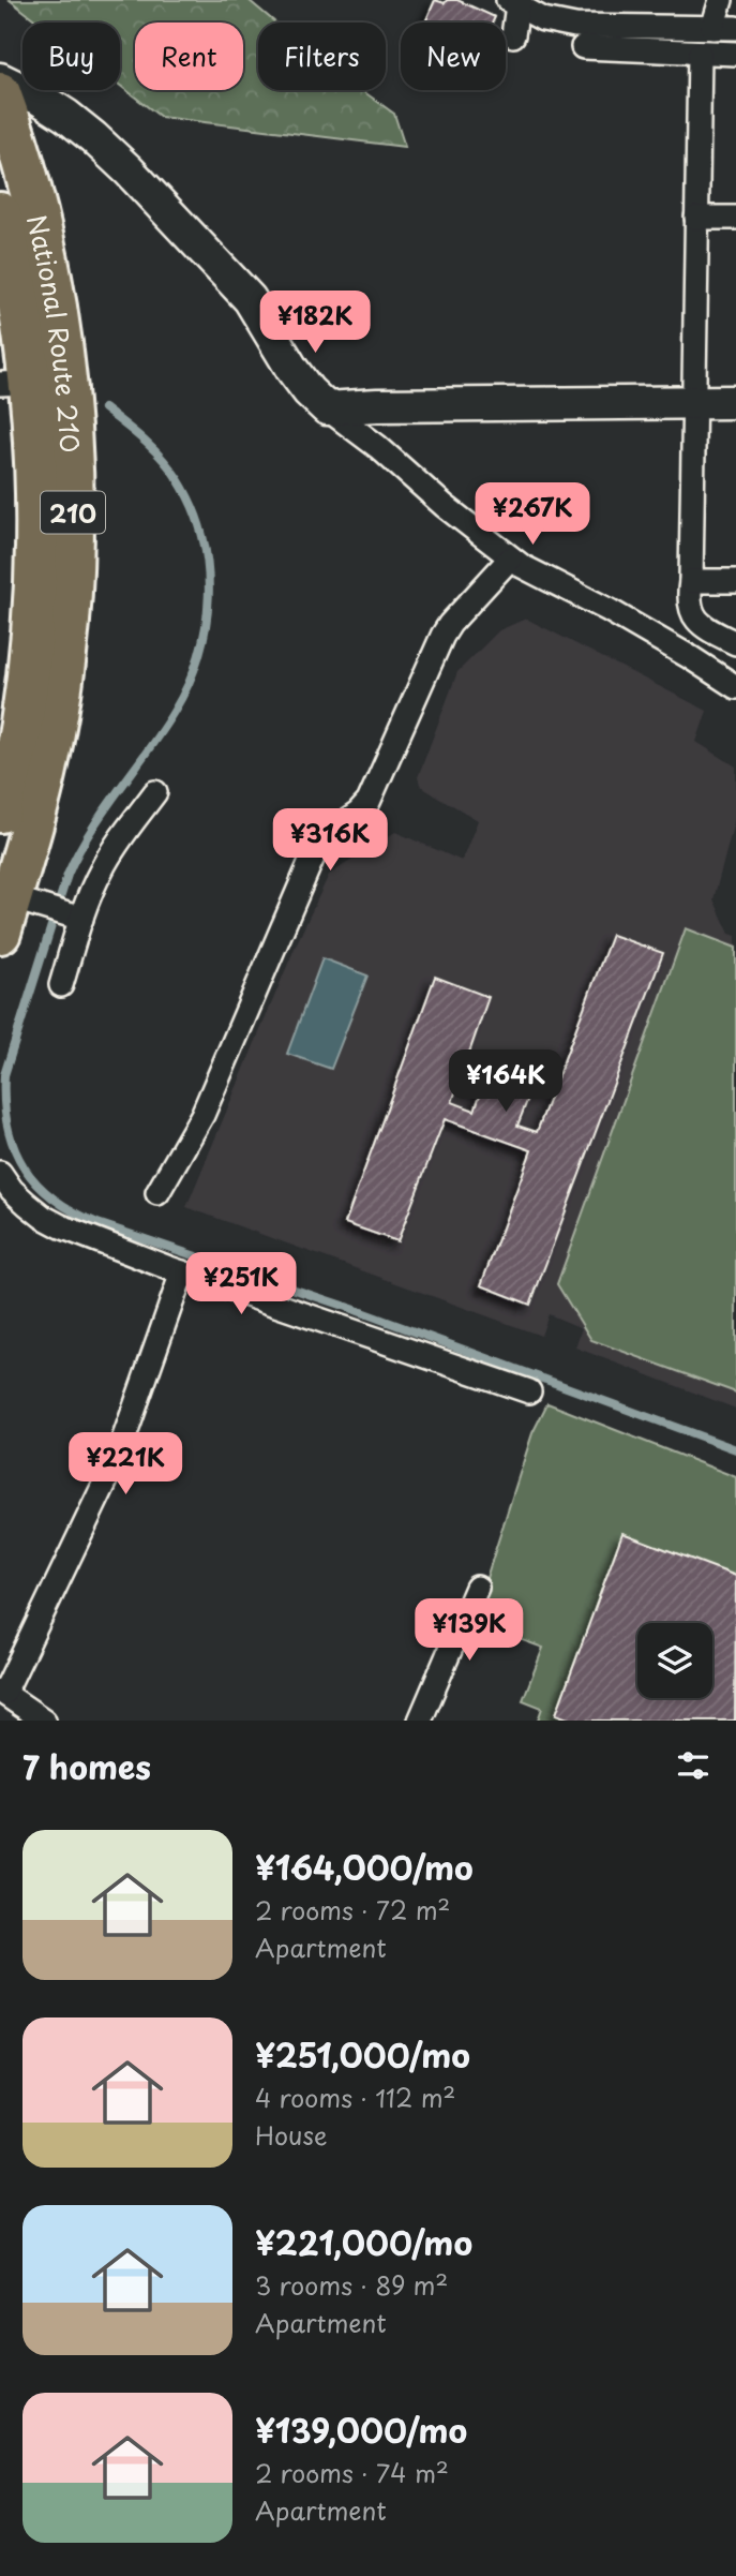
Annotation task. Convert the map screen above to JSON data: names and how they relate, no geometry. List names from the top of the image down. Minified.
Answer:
{"streets":{"highway":["National Route 210","210"]},"page":{"chip":["Buy","Rent","Filters","New"],"price":["¥182K","¥267K","¥316K","¥164K","¥251K","¥221K","¥139K"],"heading":"7 homes","list":[{"name":"¥164,000/mo","note":"2 rooms · 72 m² · Apartment"},{"name":"¥251,000/mo","note":"4 rooms · 112 m² · House"},{"name":"¥221,000/mo","note":"3 rooms · 89 m² · Apartment"},{"name":"¥139,000/mo","note":"2 rooms · 74 m² · Apartment"}]}}
